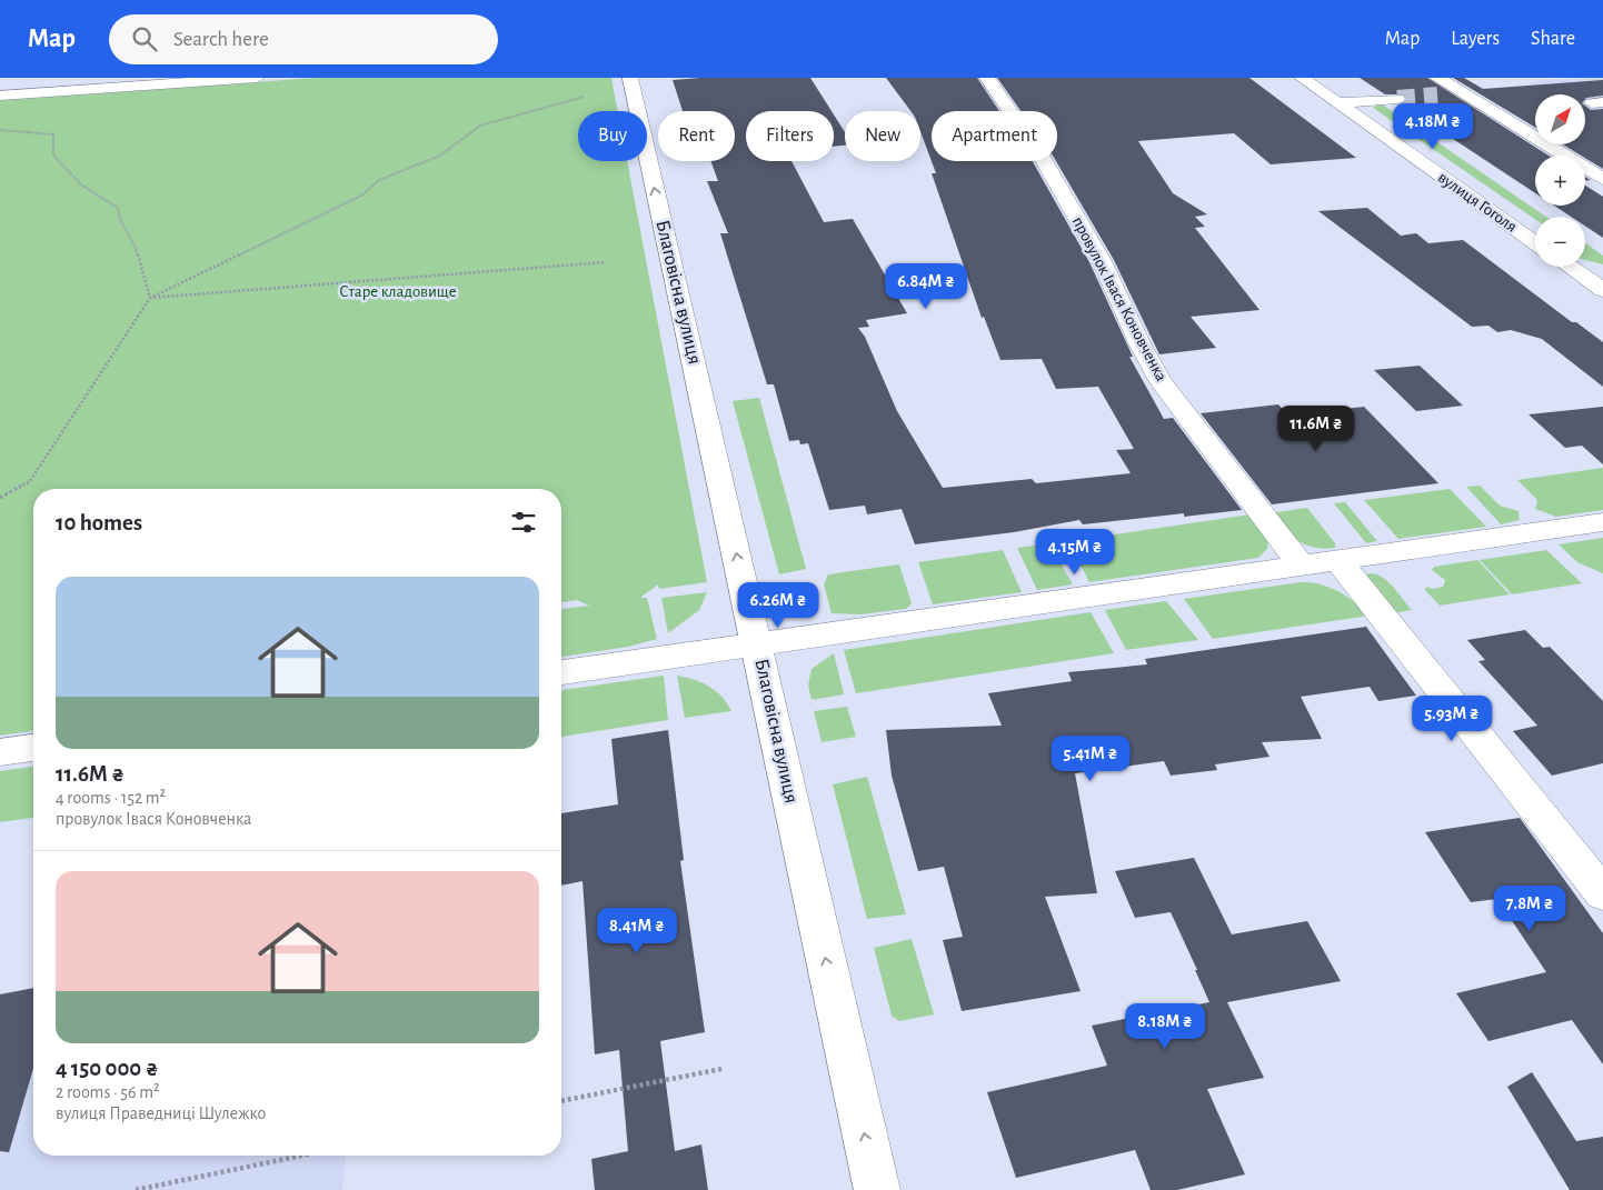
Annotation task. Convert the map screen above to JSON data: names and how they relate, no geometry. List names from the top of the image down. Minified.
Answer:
{"streets":{"street":["вулиця Гоголя","Благовісна вулиця","провулок Івася Коновченка"]},"one_way":["Благовісна вулиця"],"parks":["Старе кладовище"],"north":"top right","page":{"header":"Map","search":"Search here","nav":["Map","Layers","Share"],"map_buttons":["+","−"],"price":["4.18M ₴","6.84M ₴","11.6M ₴","4.15M ₴","6.26M ₴","5.93M ₴","5.41M ₴","7.8M ₴","8.41M ₴","8.18M ₴"],"chip":["Buy","Rent","Filters","New","Apartment"],"heading":"10 homes","list":[{"name":"11.6M ₴","note":"4 rooms · 152 m² · провулок Івася Коновченка"},{"name":"4 150 000 ₴","note":"2 rooms · 56 m² · вулиця Праведниці Шулежко"}]}}
